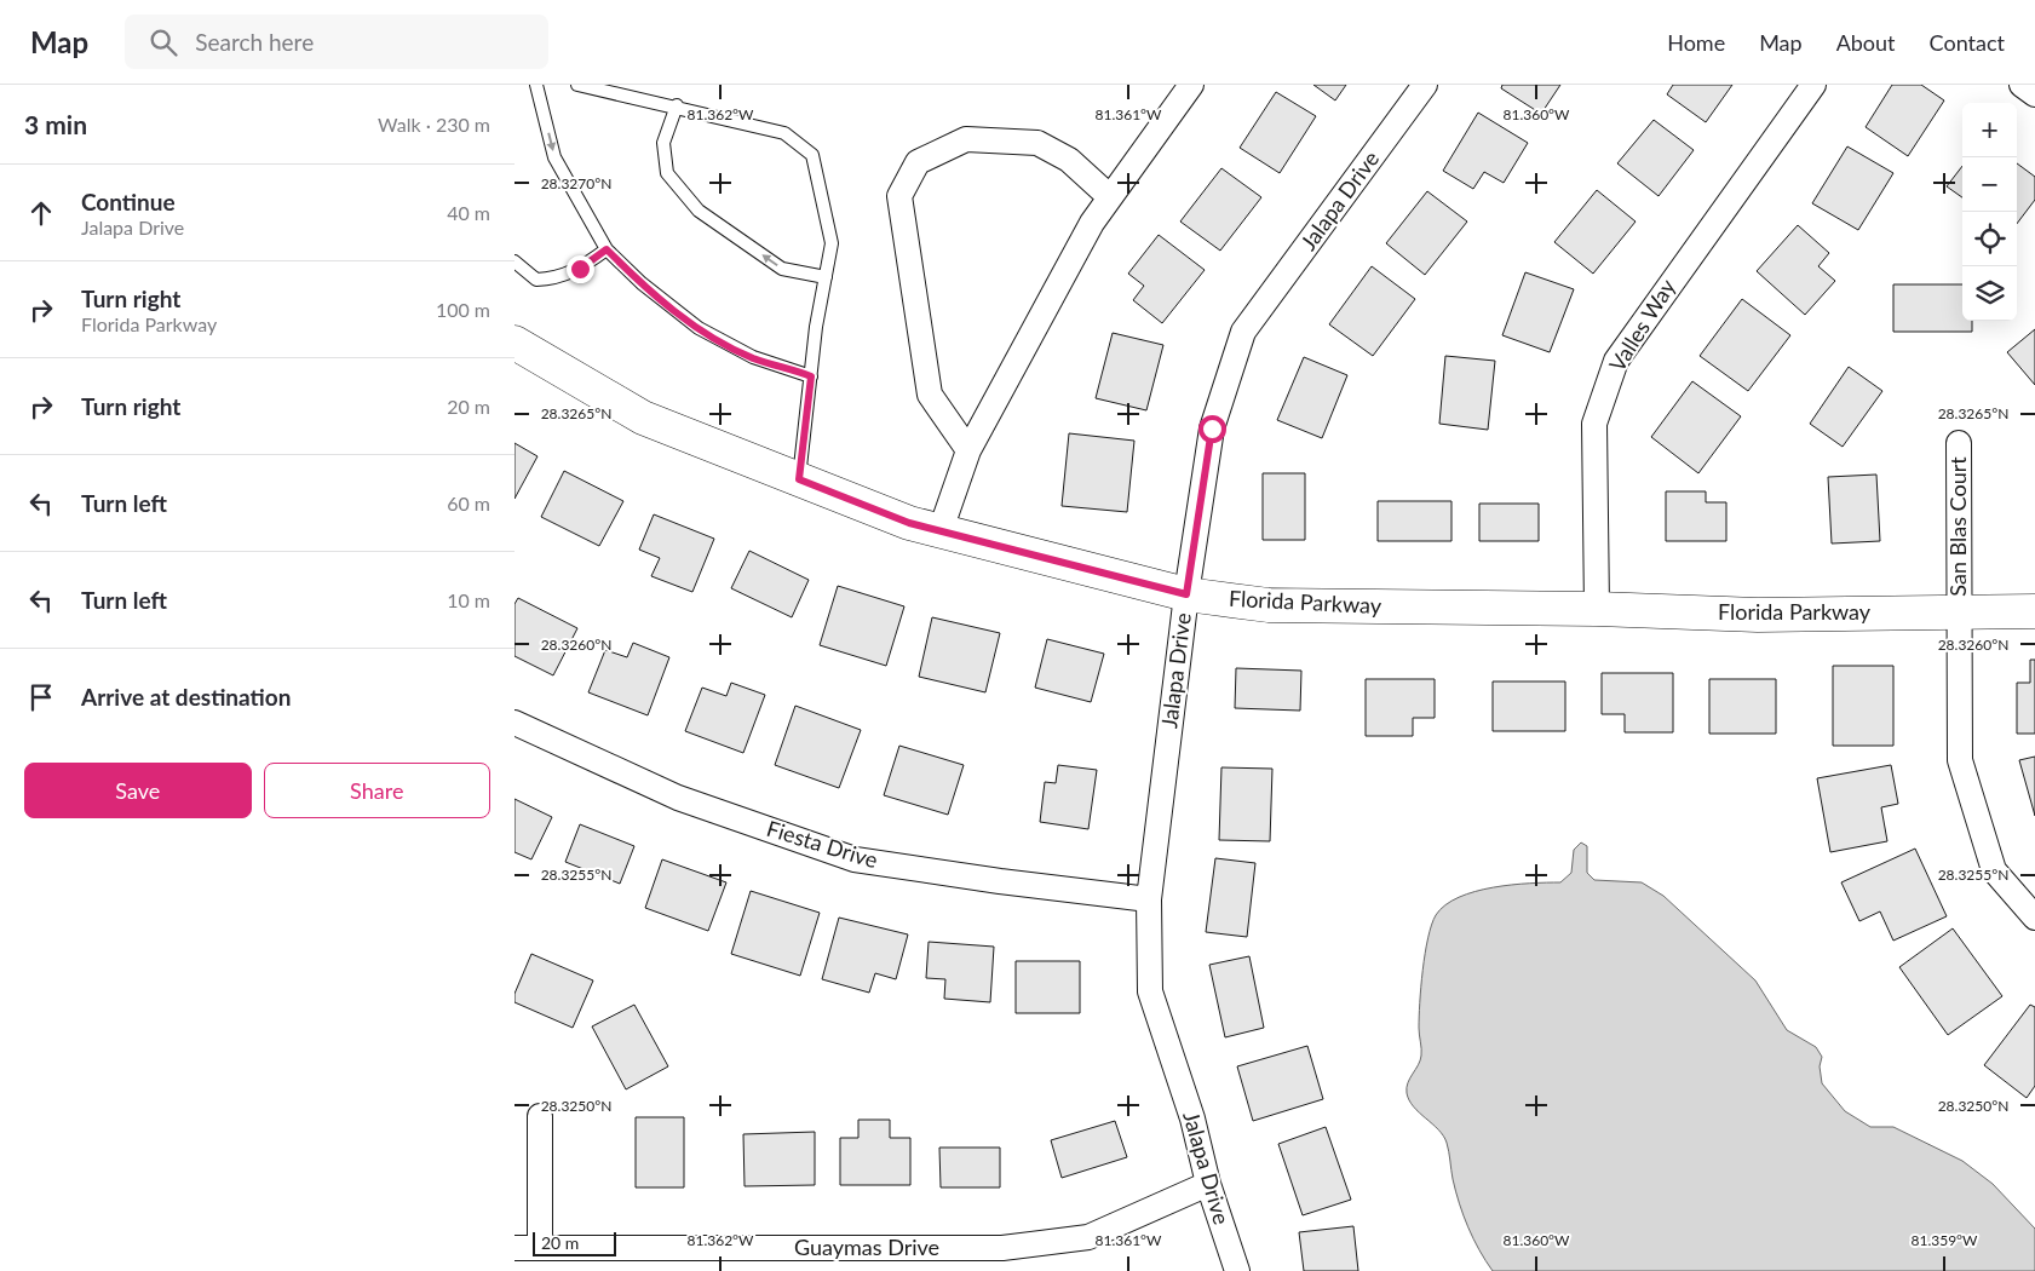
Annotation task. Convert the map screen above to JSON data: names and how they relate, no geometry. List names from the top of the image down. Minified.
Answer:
{"streets":{"street":["Jalapa Drive","Valles Way","San Blas Court","Florida Parkway","Fiesta Drive","Guaymas Drive"]},"crossings":[["Jalapa Drive","Florida Parkway"],["Jalapa Drive","Fiesta Drive"],["Jalapa Drive","Guaymas Drive"],["Valles Way","Florida Parkway"],["San Blas Court","Florida Parkway"]],"scale_bar":"20 m","page":{"header":"Map","search":"Search here","nav":["Home","Map","About","Contact"],"heading":["3 min","Walk · 230 m"],"map_buttons":["+","−"],"list":[["Continue","Jalapa Drive","40 m"],["Turn right","Florida Parkway","100 m"],["Turn right","20 m"],["Turn left","60 m"],["Turn left","10 m"],"Arrive at destination"],"buttons":["Save","Share"],"scale":"20 m"},"coordinates":["81.362°W","81.361°W","81.360°W","28.3270°N","28.3265°N","28.3260°N","28.3255°N","28.3250°N","81.359°W"]}
